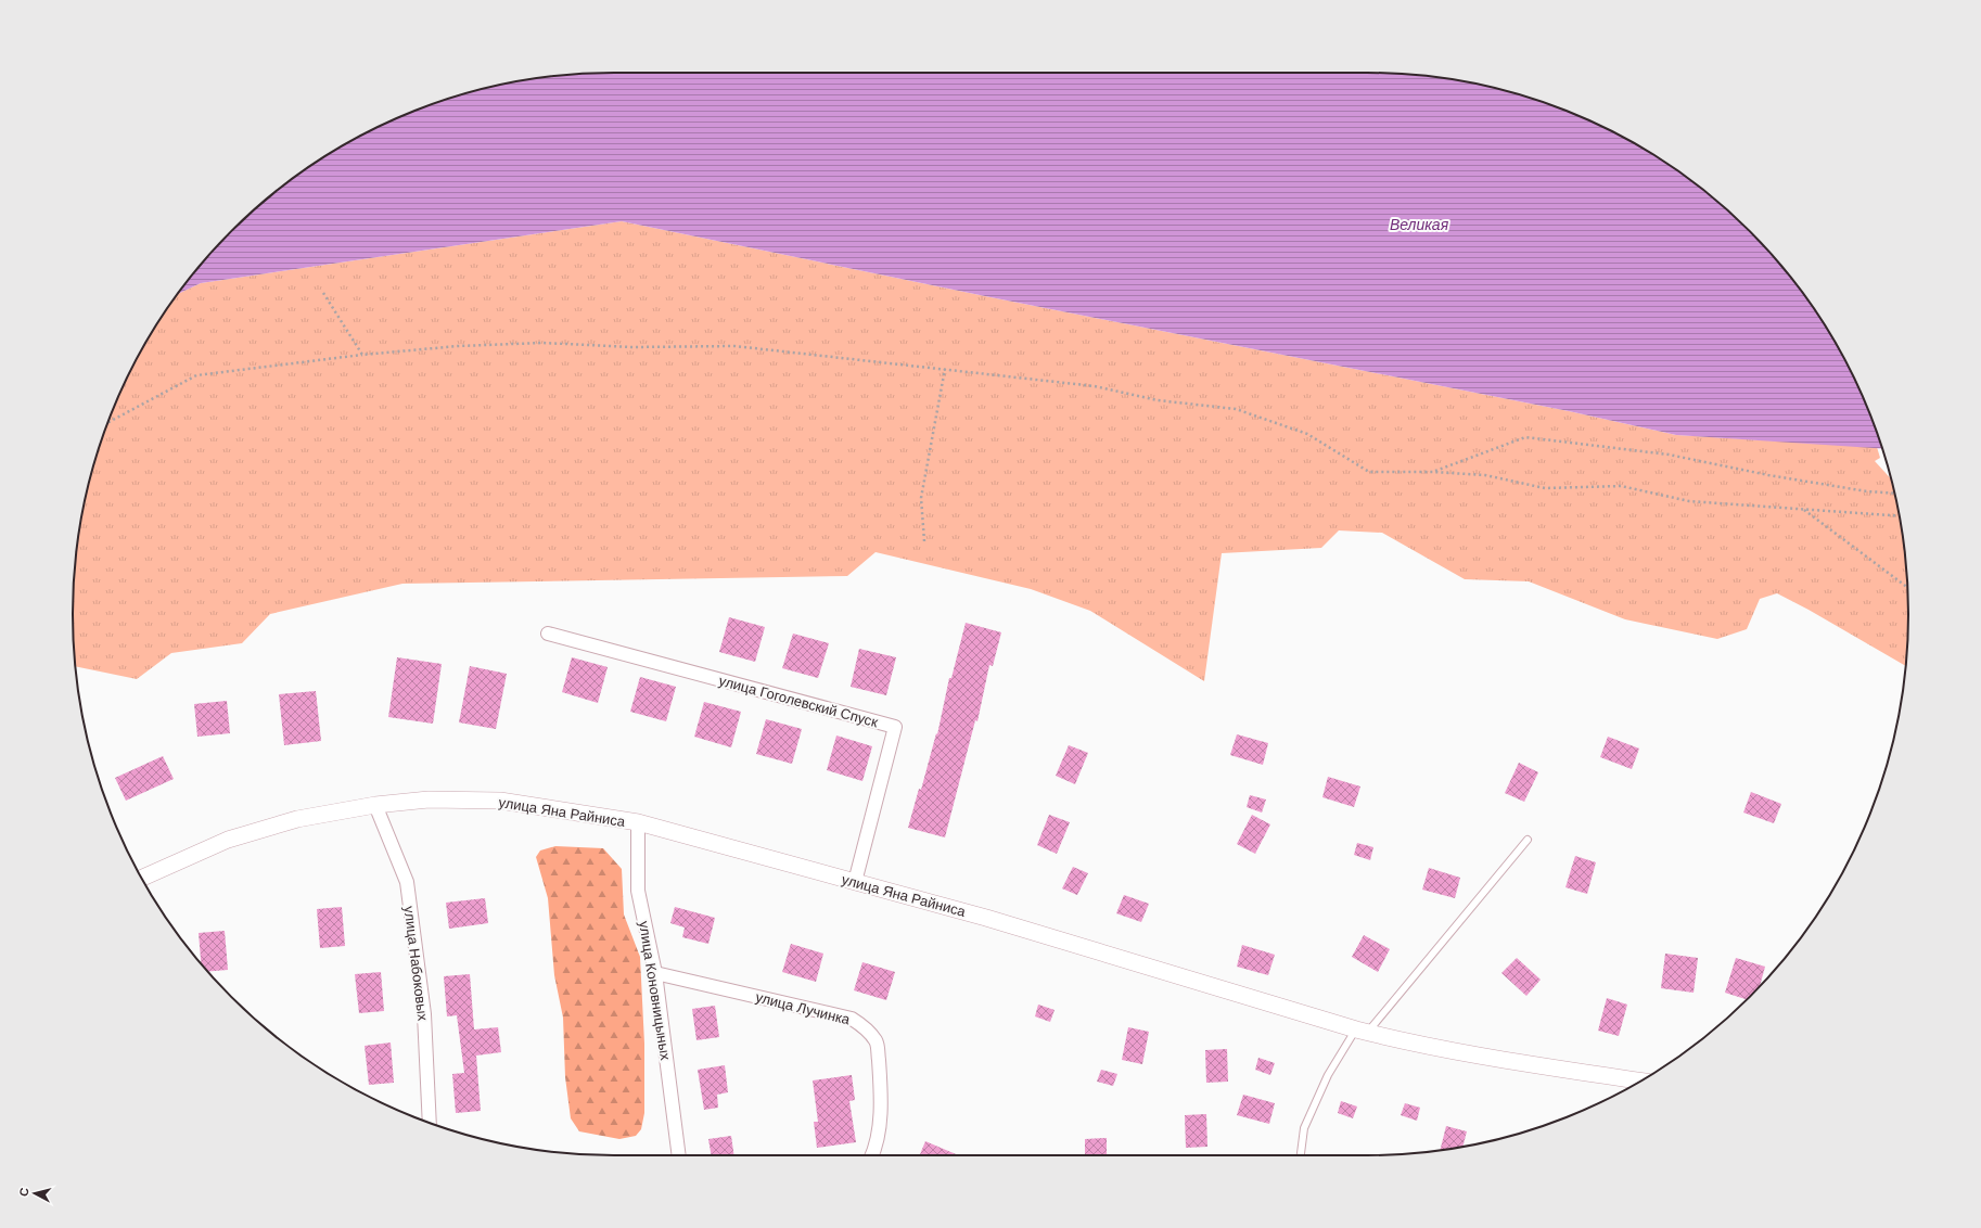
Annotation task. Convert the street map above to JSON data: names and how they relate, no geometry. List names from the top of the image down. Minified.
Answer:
{"streets":{"street":["улица Гоголевский Спуск","улица Яна Райниса","улица Набоковых","улица Коновницыных","улица Лучинка"]},"crossings":[["улица Гоголевский Спуск","улица Яна Райниса"],["улица Яна Райниса","улица Набоковых"],["улица Яна Райниса","улица Коновницыных"],["улица Коновницыных","улица Лучинка"]],"water":["Великая"],"north":"left"}
